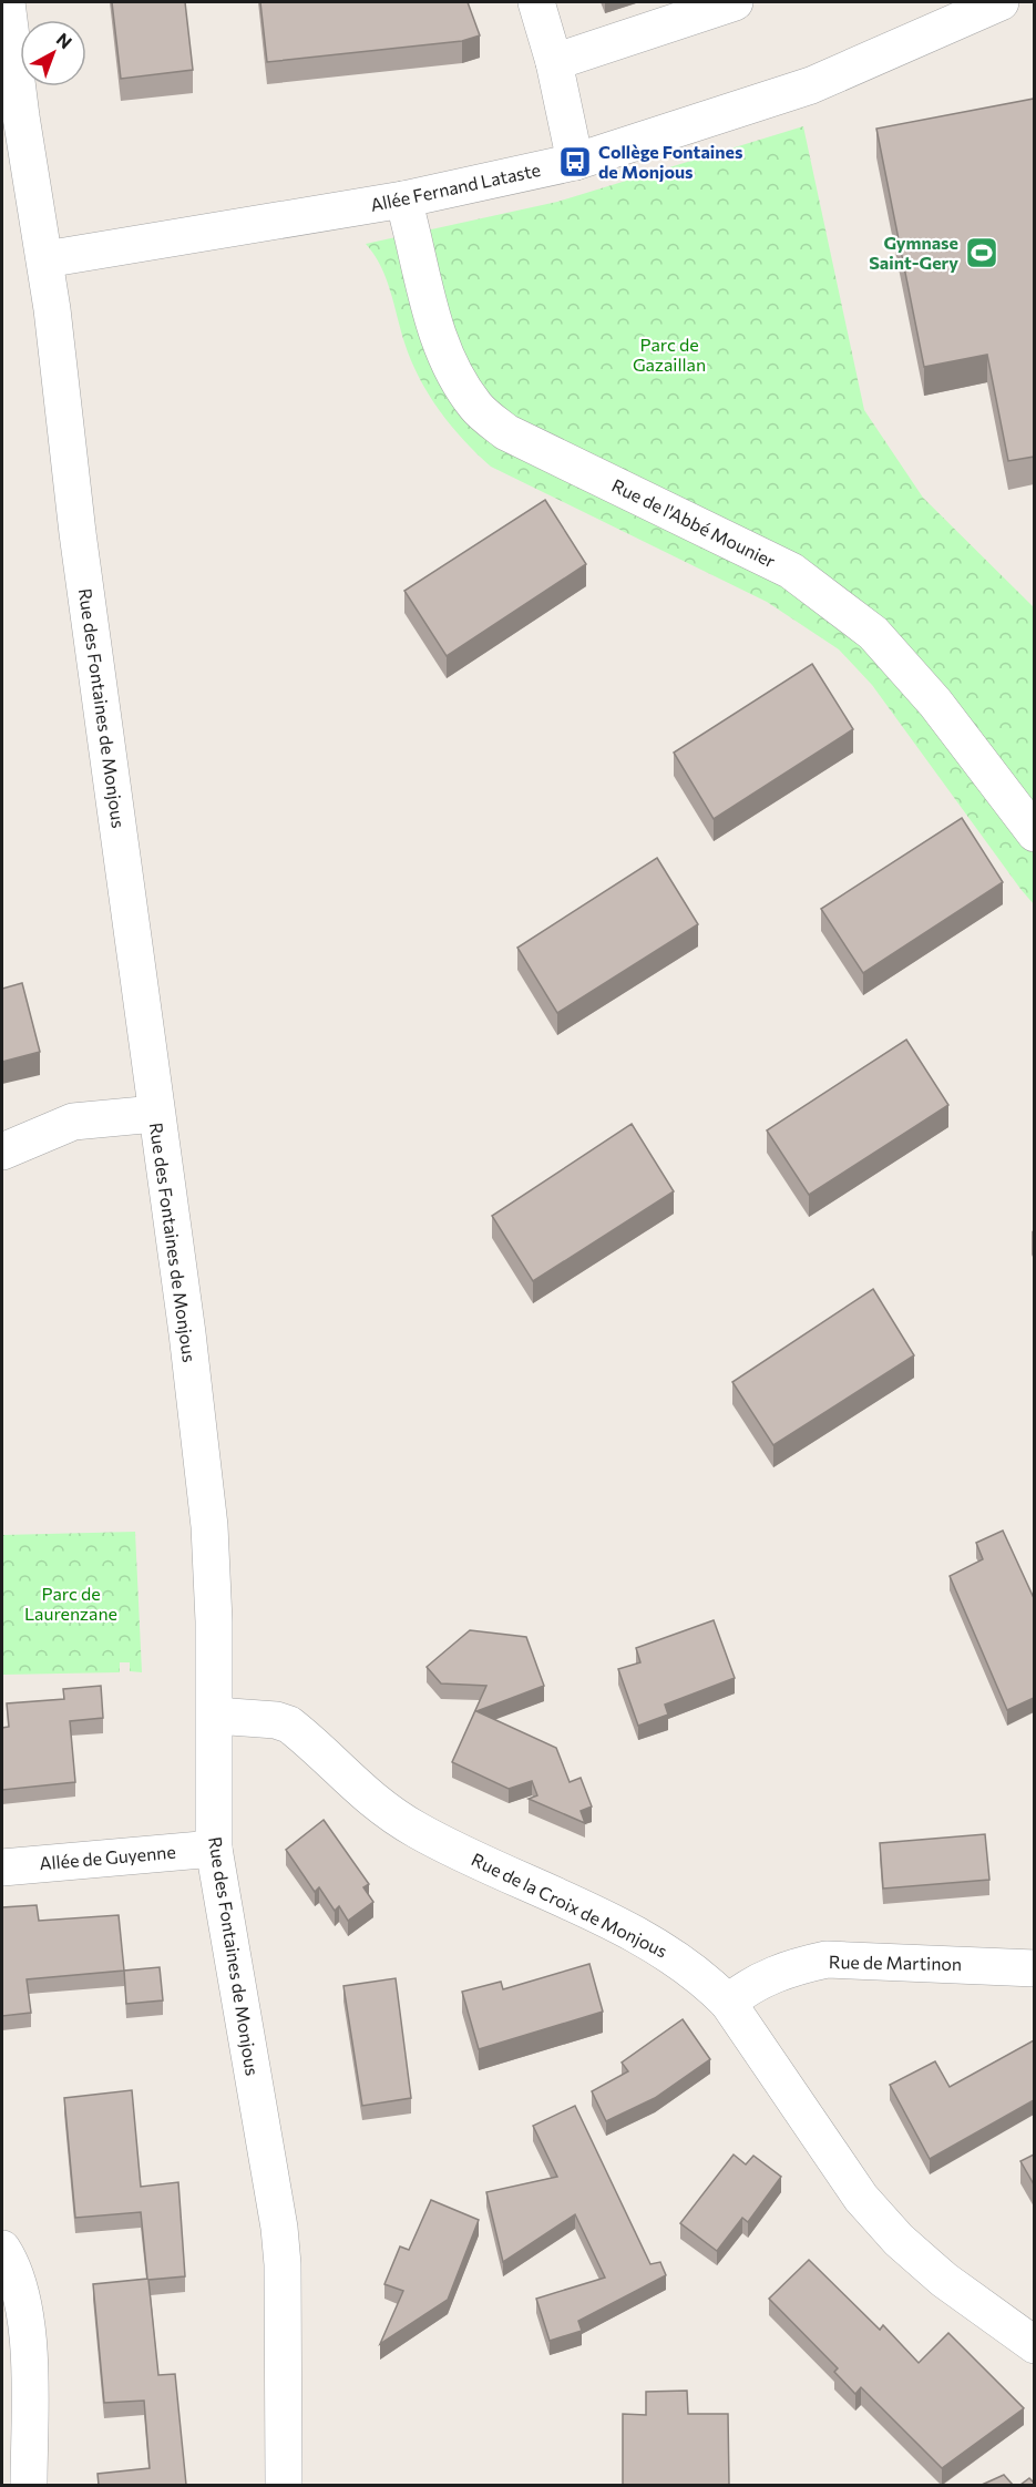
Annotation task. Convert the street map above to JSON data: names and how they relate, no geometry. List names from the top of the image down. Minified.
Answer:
{"streets":{"street":["Allée Fernand Lataste","Rue de l'Abbé Mounier","Rue des Fontaines de Monjous","Allée de Guyenne","Rue de la Croix de Monjous","Rue de Martinon"]},"crossings":[["Allée Fernand Lataste","Rue de l'Abbé Mounier"],["Allée Fernand Lataste","Rue des Fontaines de Monjous"],["Rue des Fontaines de Monjous","Allée de Guyenne"],["Rue des Fontaines de Monjous","Rue de la Croix de Monjous"],["Rue de la Croix de Monjous","Rue de Martinon"]],"parks":["Parc de Gazaillan","Parc de Laurenzane"],"places":{"bus stop":["Collège Fontaines de Monjous"],"sports":["Gymnase Saint-Gery"]},"north":"top right"}
